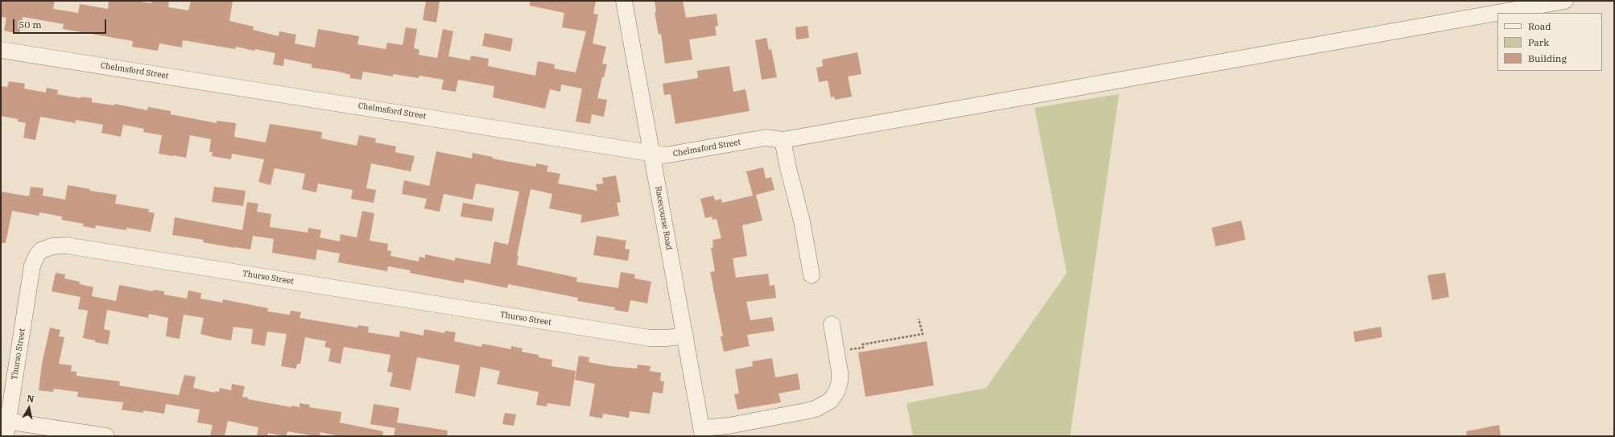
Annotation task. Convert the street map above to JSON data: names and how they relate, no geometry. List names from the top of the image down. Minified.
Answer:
{"streets":{"street":["Chelmsford Street","Racecourse Road","Thurso Street"]},"crossings":[["Chelmsford Street","Racecourse Road"],["Racecourse Road","Thurso Street"]],"legend":["Road","Park","Building"],"scale_bar":"50 m","north":"top"}
